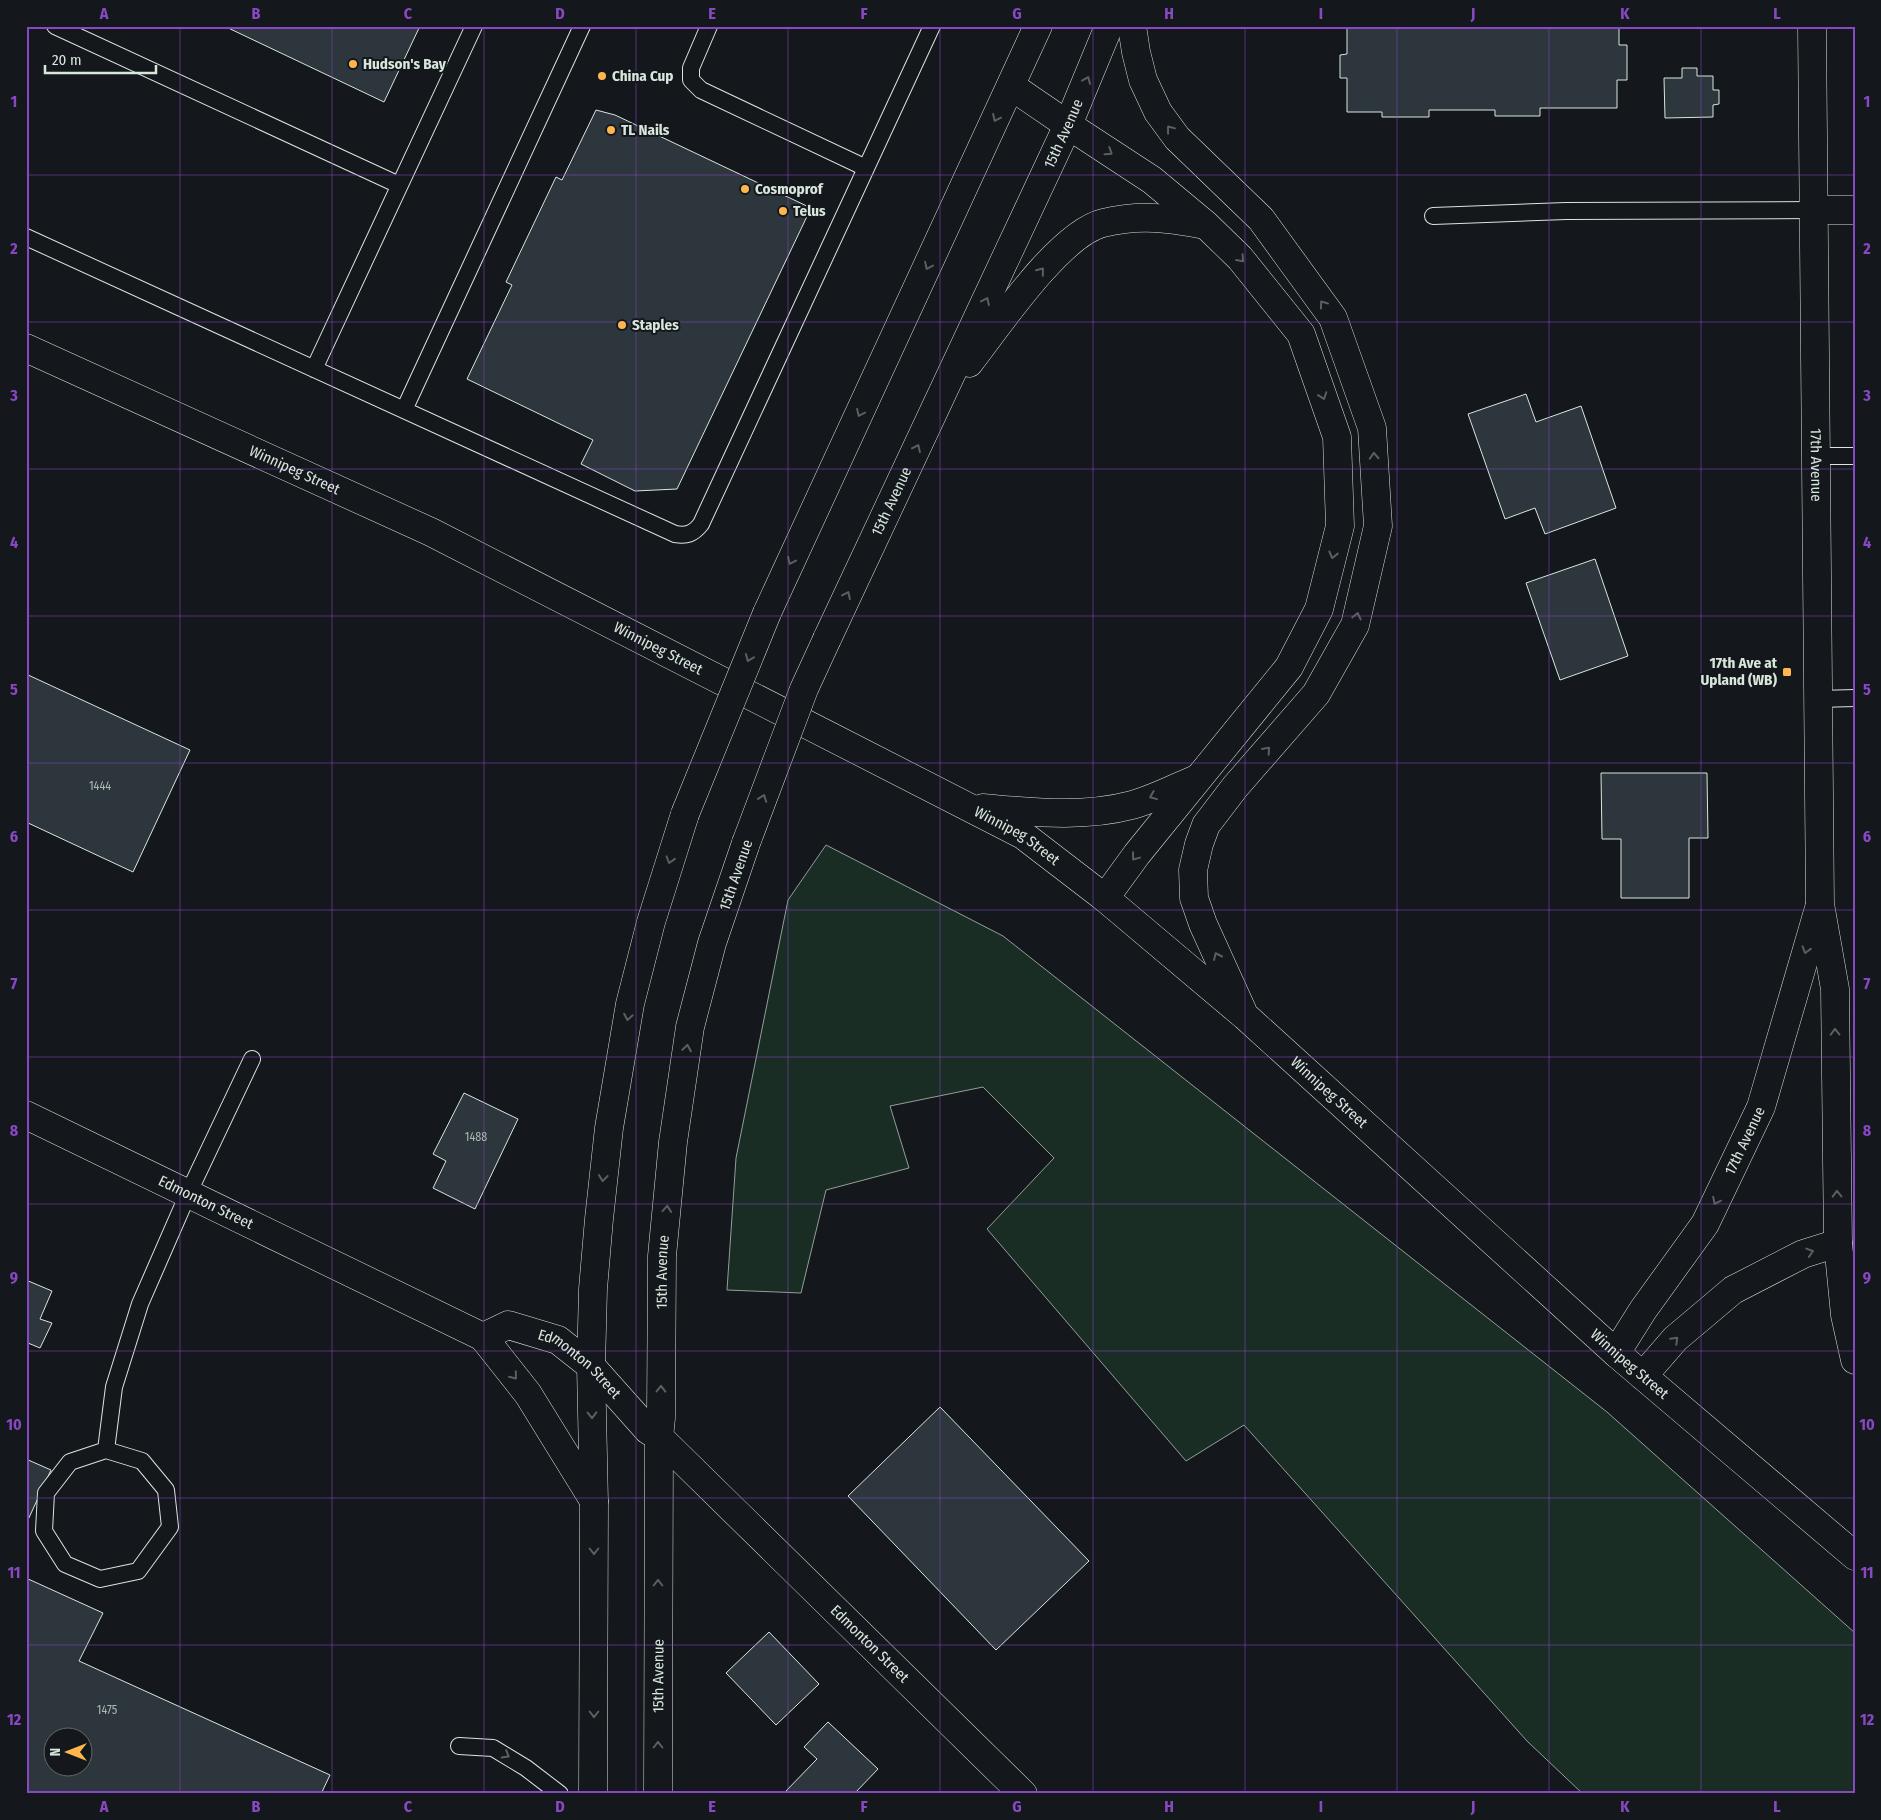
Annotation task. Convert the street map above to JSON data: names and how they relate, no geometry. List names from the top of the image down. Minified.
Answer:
{"streets":{"main road":["15th Avenue","17th Avenue","Winnipeg Street","Edmonton Street"]},"crossings":[["15th Avenue","Edmonton Street"],["17th Avenue","Winnipeg Street"]],"places":{"other":["Hudson's Bay","China Cup","TL Nails","Cosmoprof","Telus","Staples"],"transit":["17th Ave at Upland (WB)"]},"house_numbers":["1444","1488","1475"],"scale_bar":"20 m","north":"left","grid":{"columns":["A","B","C","D","E","F","G","H","I","J","K","L"],"rows":["1","2","3","4","5","6","7","8","9","10","11","12"]}}
